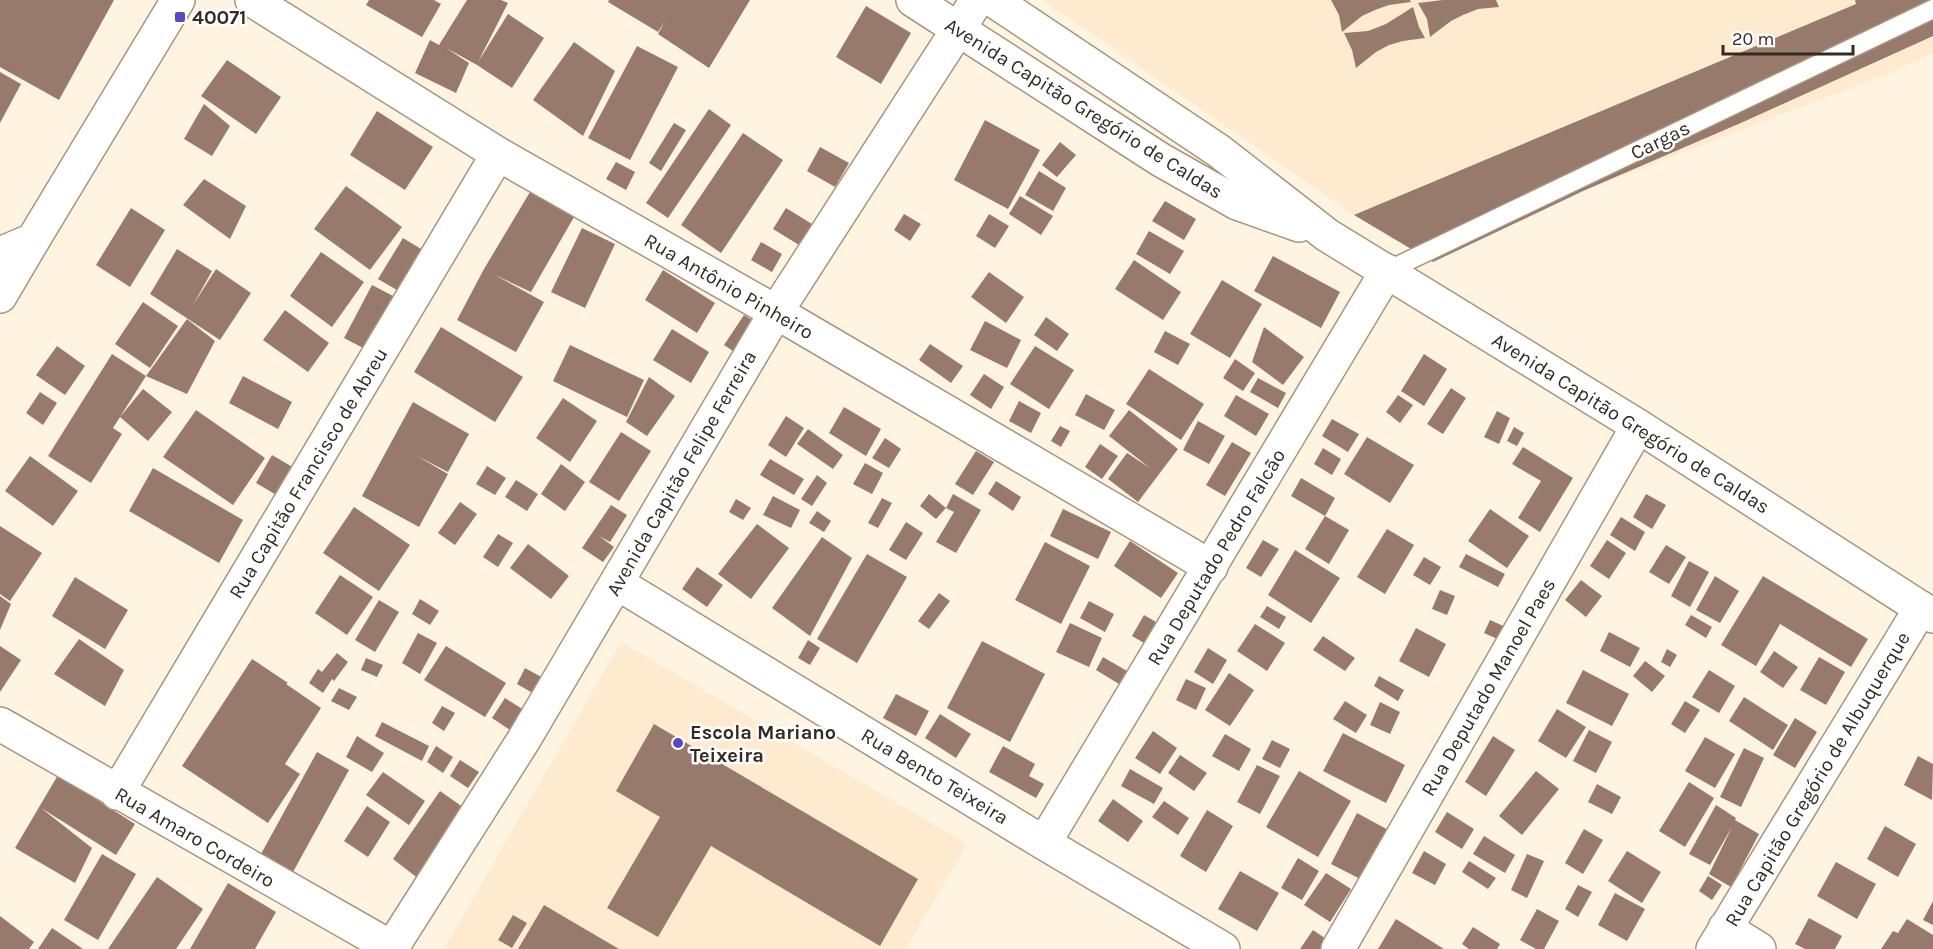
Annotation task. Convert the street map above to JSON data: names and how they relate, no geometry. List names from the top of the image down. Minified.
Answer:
{"streets":{"street":["Avenida Capitão Gregório de Caldas","Rua Antônio Pinheiro","Rua Capitão Francisco de Abreu","Avenida Capitão Felipe Ferreira","Rua Deputado Pedro Falcão","Rua Deputado Manoel Paes","Rua Bento Teixeira","Rua Capitão Gregório de Albuquerque","Rua Amaro Cordeiro"],"lane":["Cargas"]},"crossings":[["Avenida Capitão Gregório de Caldas","Cargas"],["Avenida Capitão Gregório de Caldas","Avenida Capitão Felipe Ferreira"],["Avenida Capitão Gregório de Caldas","Rua Deputado Pedro Falcão"],["Avenida Capitão Gregório de Caldas","Rua Deputado Manoel Paes"],["Avenida Capitão Gregório de Caldas","Rua Capitão Gregório de Albuquerque"],["Cargas","Rua Deputado Pedro Falcão"],["Rua Antônio Pinheiro","Rua Capitão Francisco de Abreu"],["Rua Antônio Pinheiro","Avenida Capitão Felipe Ferreira"],["Rua Antônio Pinheiro","Rua Deputado Pedro Falcão"],["Rua Capitão Francisco de Abreu","Rua Amaro Cordeiro"],["Avenida Capitão Felipe Ferreira","Rua Bento Teixeira"],["Avenida Capitão Felipe Ferreira","Rua Amaro Cordeiro"],["Rua Deputado Pedro Falcão","Rua Bento Teixeira"]],"places":{"transit":["40071"],"other":["Escola Mariano Teixeira"]},"scale_bar":"20 m"}
